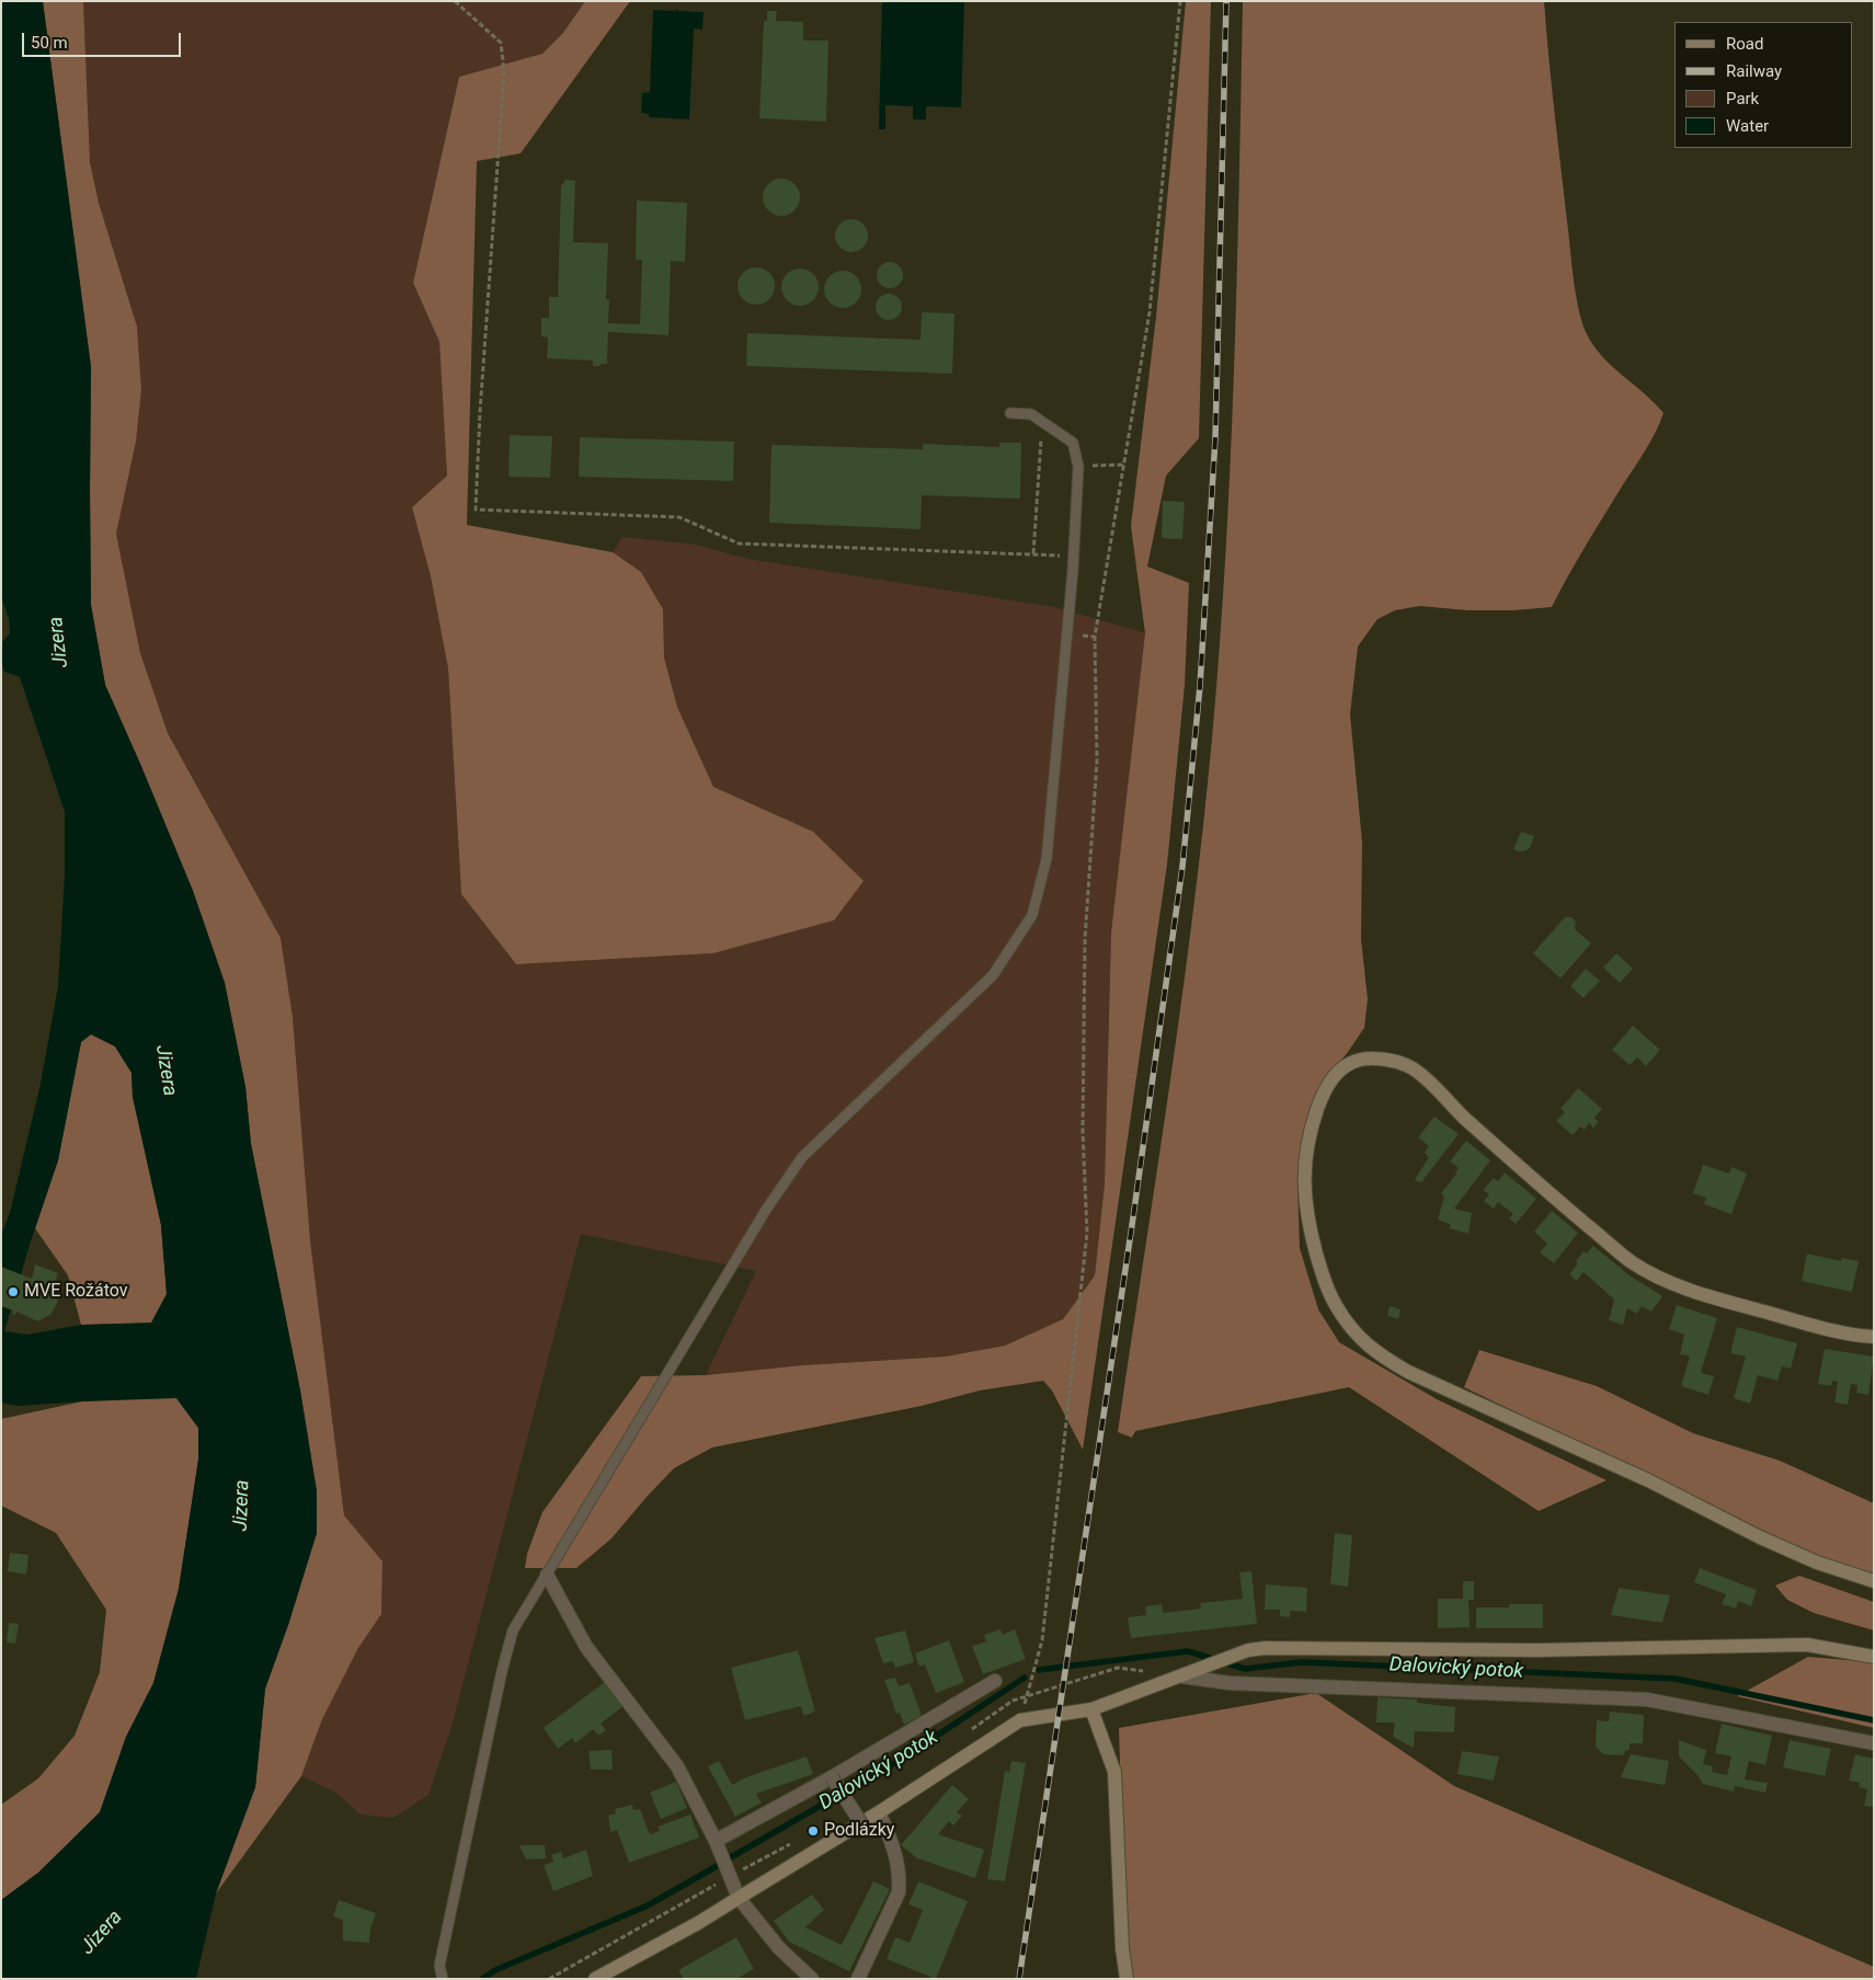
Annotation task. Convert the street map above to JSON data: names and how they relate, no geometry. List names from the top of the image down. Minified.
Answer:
{"water":["Jizera","Dalovický potok"],"places":["MVE Rožátov","Podlázky"],"legend":["Road","Railway","Park","Water"],"scale_bar":"50 m"}
